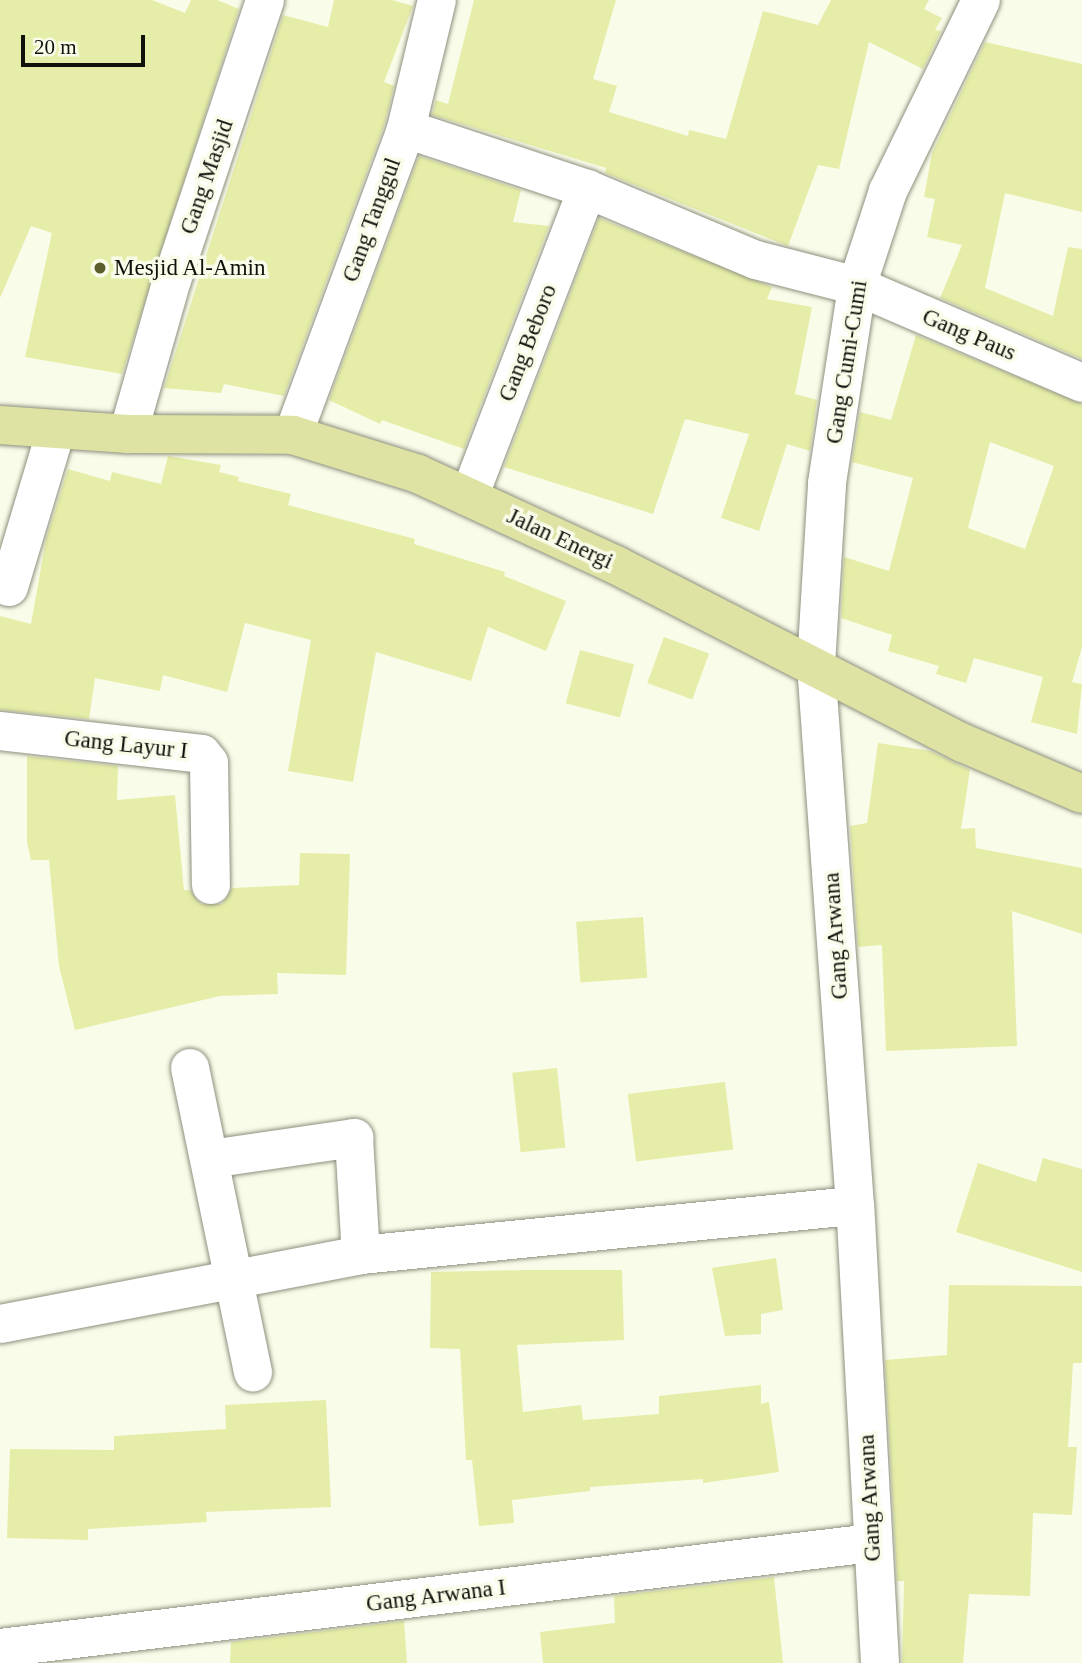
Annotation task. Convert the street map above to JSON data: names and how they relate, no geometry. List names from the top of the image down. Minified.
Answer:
{"streets":{"highway":["Jalan Energi"],"street":["Gang Masjid","Gang Tanggul","Gang Paus","Gang Beboro","Gang Cumi-Cumi","Gang Layur I","Gang Arwana","Gang Arwana I"]},"crossings":[["Gang Masjid","Jalan Energi"],["Gang Tanggul","Gang Paus"],["Gang Tanggul","Jalan Energi"],["Gang Paus","Gang Beboro"],["Gang Paus","Gang Cumi-Cumi"],["Gang Beboro","Jalan Energi"],["Gang Cumi-Cumi","Jalan Energi"],["Gang Cumi-Cumi","Gang Arwana"],["Jalan Energi","Gang Arwana"],["Gang Arwana","Gang Arwana I"]],"places":["Mesjid Al-Amin"],"scale_bar":"20 m"}
